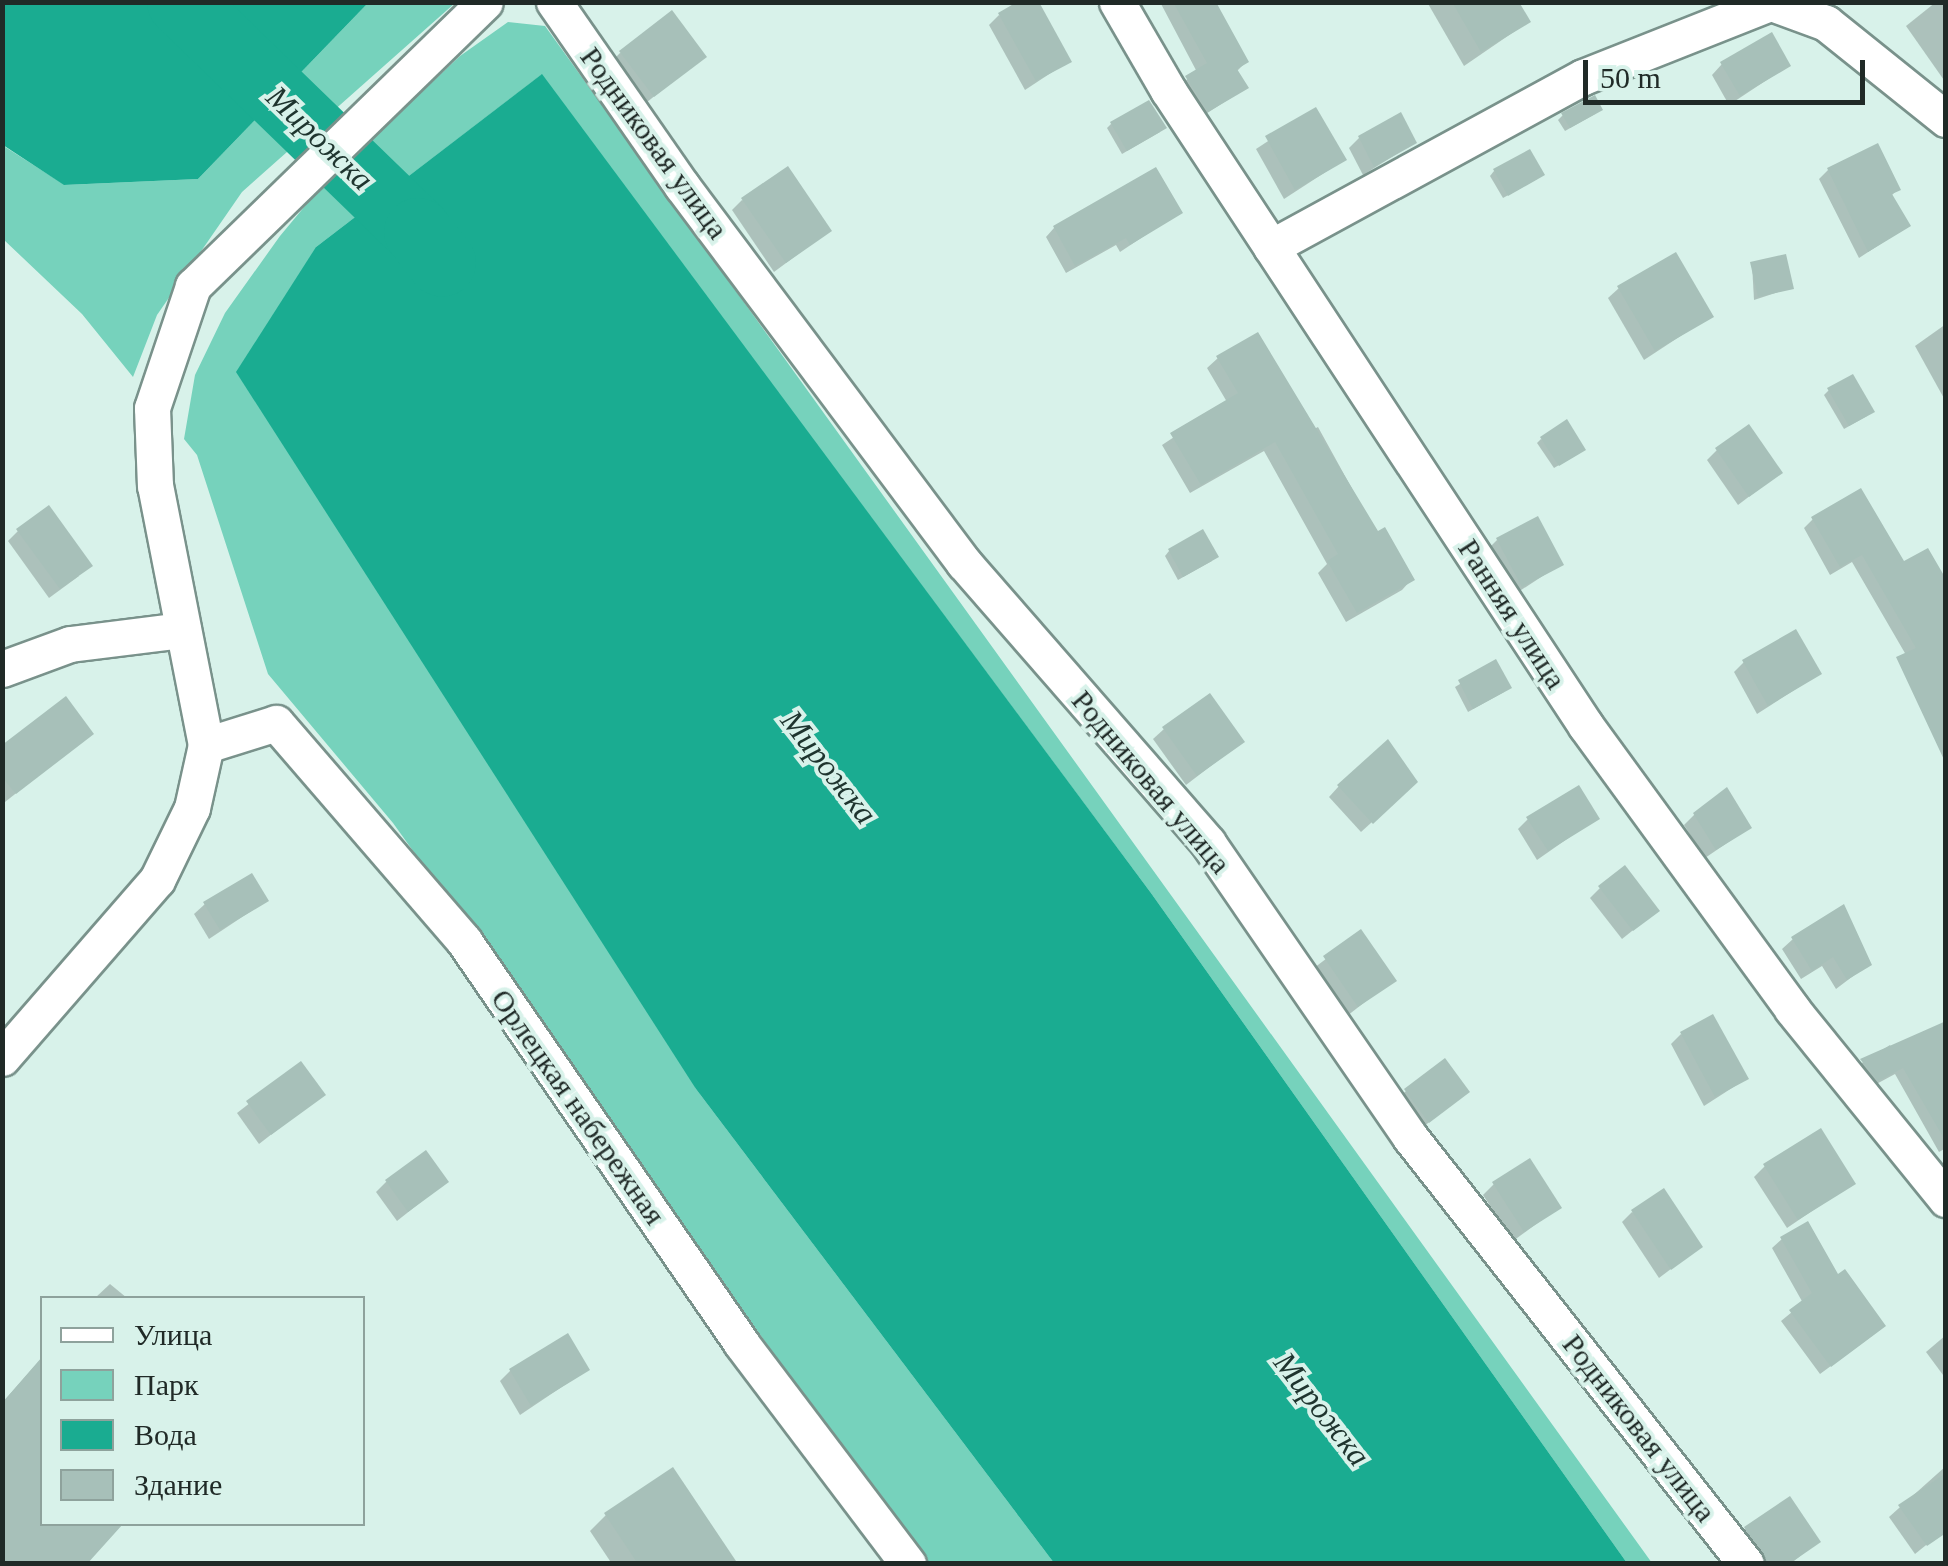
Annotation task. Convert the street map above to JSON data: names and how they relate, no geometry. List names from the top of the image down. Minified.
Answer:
{"streets":{"street":["Родниковая улица","Ранняя улица","Орлецкая набережная"]},"water":["Мирожка"],"legend":["Улица","Парк","Вода","Здание"],"scale_bar":"50 m"}
